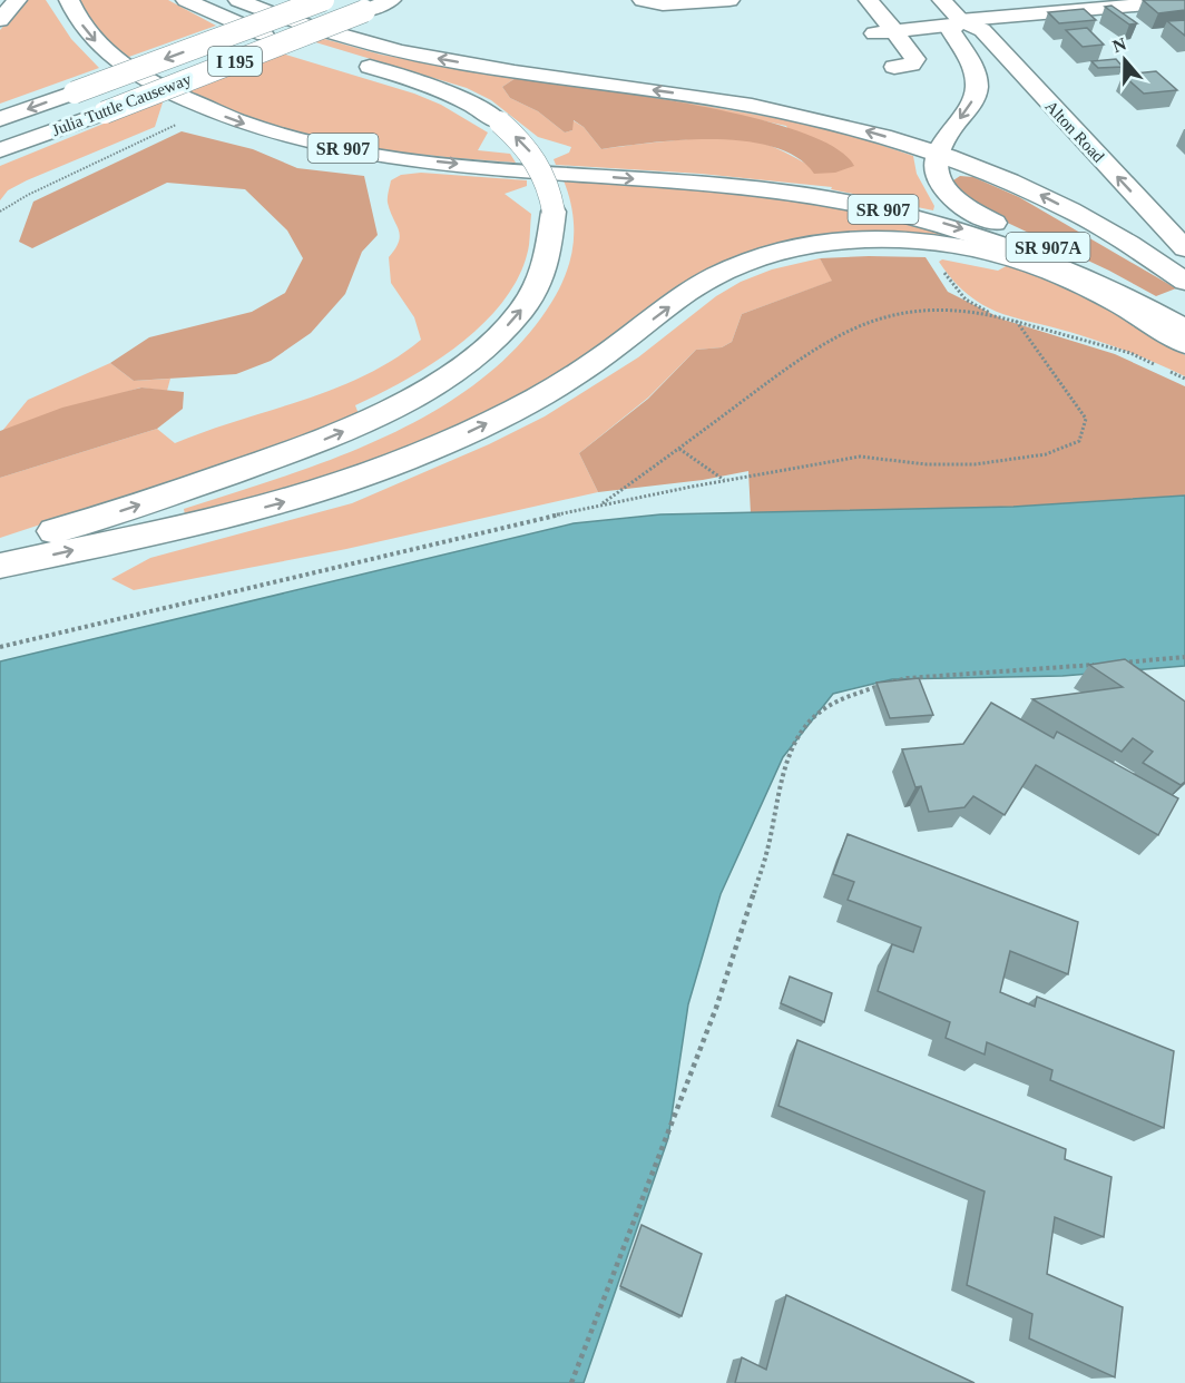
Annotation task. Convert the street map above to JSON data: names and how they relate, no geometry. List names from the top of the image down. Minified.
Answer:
{"streets":{"main road":["I 195","Julia Tuttle Causeway","Alton Road","SR 907","SR 907A"]},"crossings":[["Alton Road","SR 907A"],["SR 907","SR 907A"]],"north":"top"}
